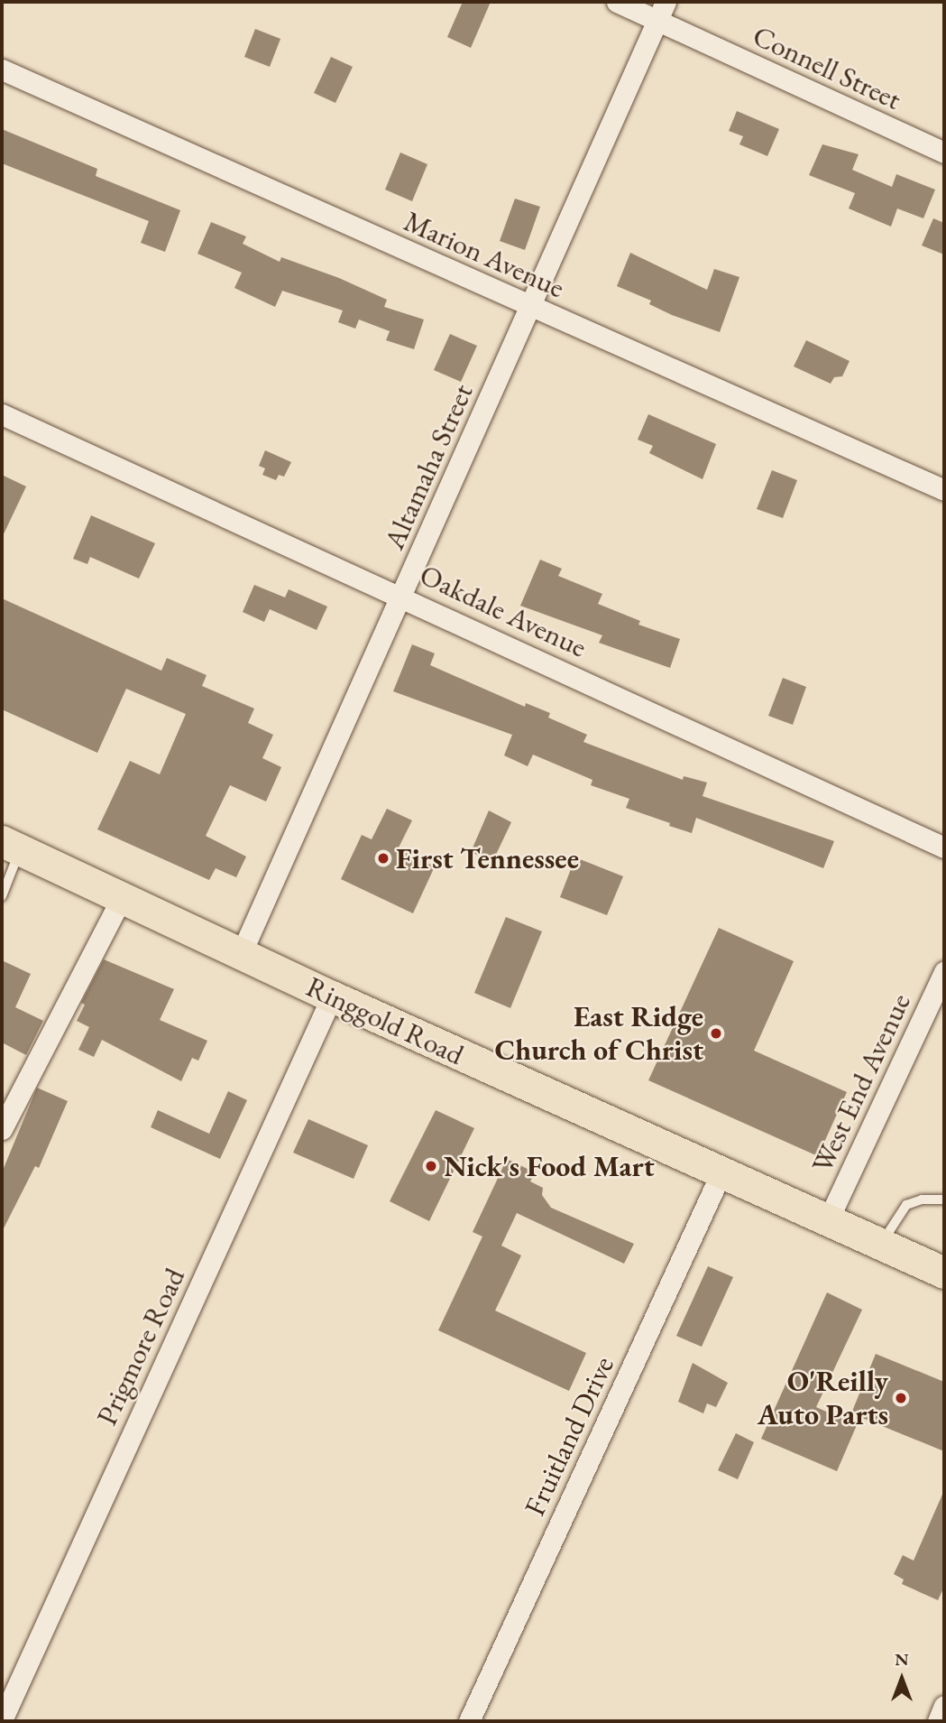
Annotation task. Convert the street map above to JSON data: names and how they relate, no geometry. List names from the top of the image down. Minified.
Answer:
{"streets":{"main road":["Ringgold Road"],"street":["Connell Street","Marion Avenue","Altamaha Street","Oakdale Avenue","West End Avenue","Prigmore Road","Fruitland Drive"]},"crossings":[["Connell Street","Altamaha Street"],["Marion Avenue","Altamaha Street"],["Altamaha Street","Oakdale Avenue"],["Altamaha Street","Ringgold Road"],["Ringgold Road","West End Avenue"],["Ringgold Road","Prigmore Road"],["Ringgold Road","Fruitland Drive"]],"places":["First Tennessee","East Ridge Church of Christ","Nick's Food Mart","O'Reilly Auto Parts"],"north":"top"}
